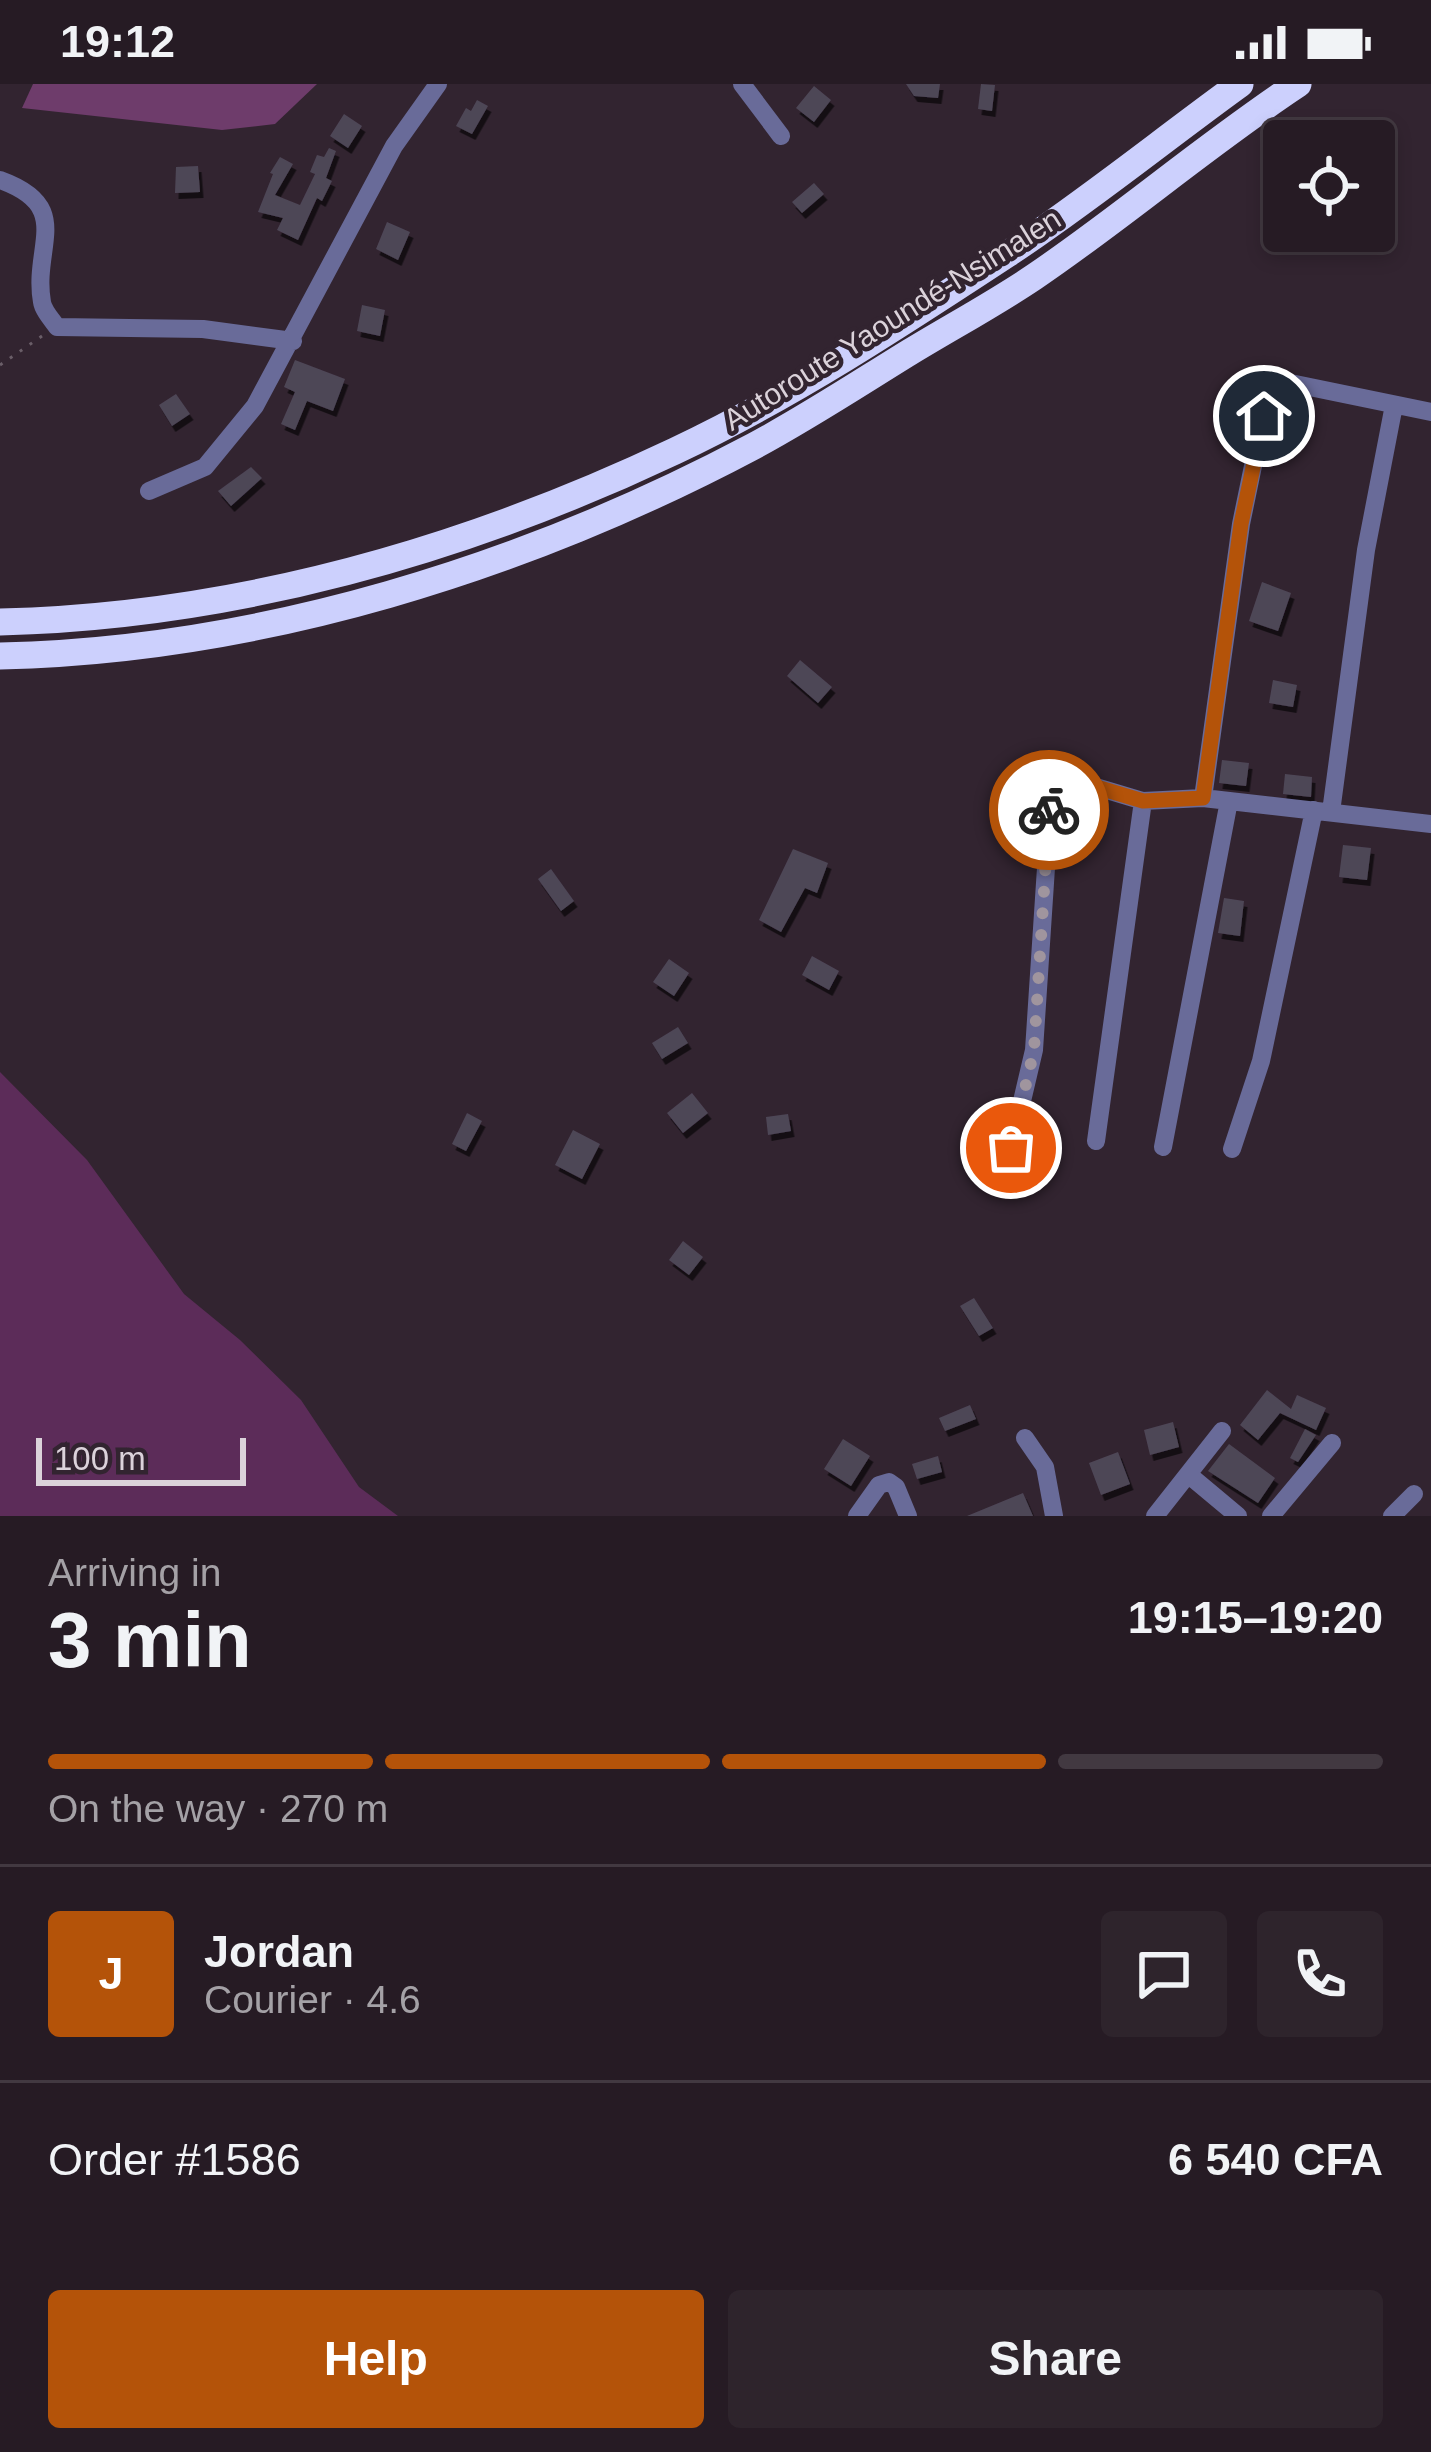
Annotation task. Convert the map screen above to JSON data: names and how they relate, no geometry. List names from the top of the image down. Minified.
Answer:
{"streets":{"highway":["Autoroute Yaoundé-Nsimalen"]},"scale_bar":"100 m","page":{"status":"19:12","scale":"100 m","heading":["3 min","Arriving in","19:15–19:20"],"panel":["Jordan","Courier · 4.6","Order #1586","6 540 CFA"],"bar":"On the way · 270 m","round":"J","buttons":["Help","Share"]}}
